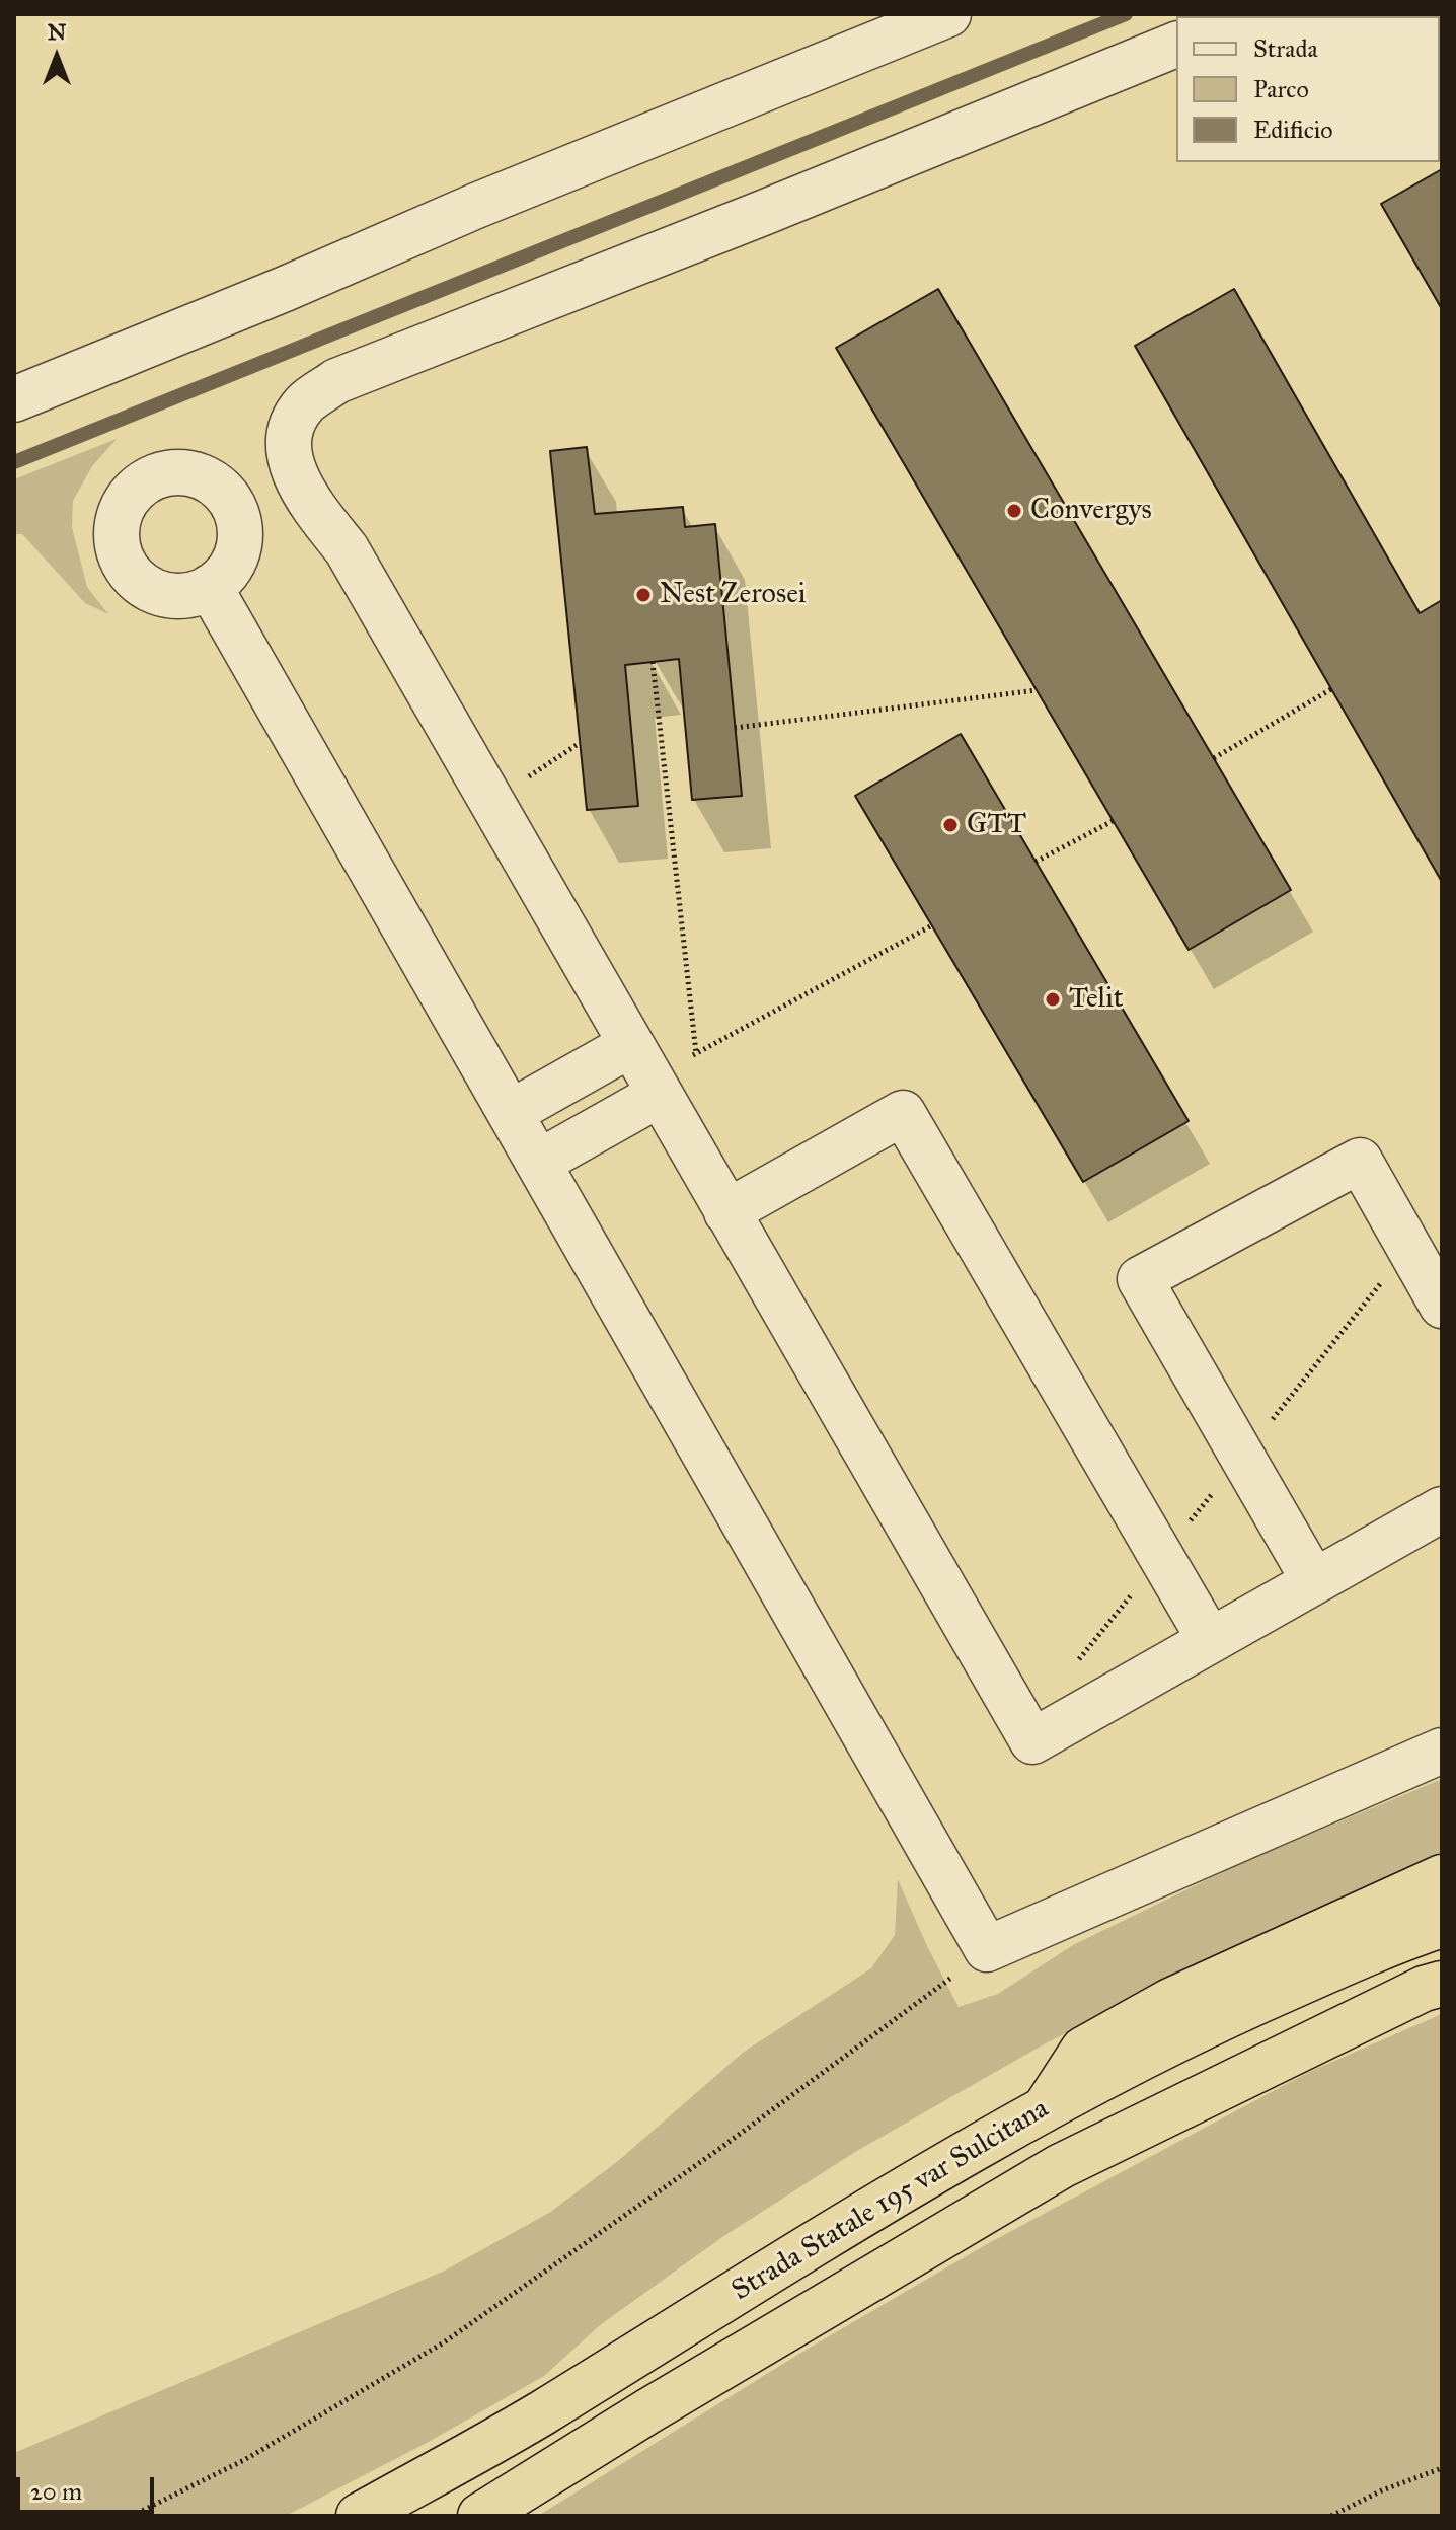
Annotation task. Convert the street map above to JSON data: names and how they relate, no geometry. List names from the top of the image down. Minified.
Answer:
{"streets":{"highway":["Strada Statale 195 var Sulcitana"]},"places":["Convergys","Nest Zerosei","GTT","Telit"],"legend":["Strada","Parco","Edificio"],"scale_bar":"20 m","north":"top"}
